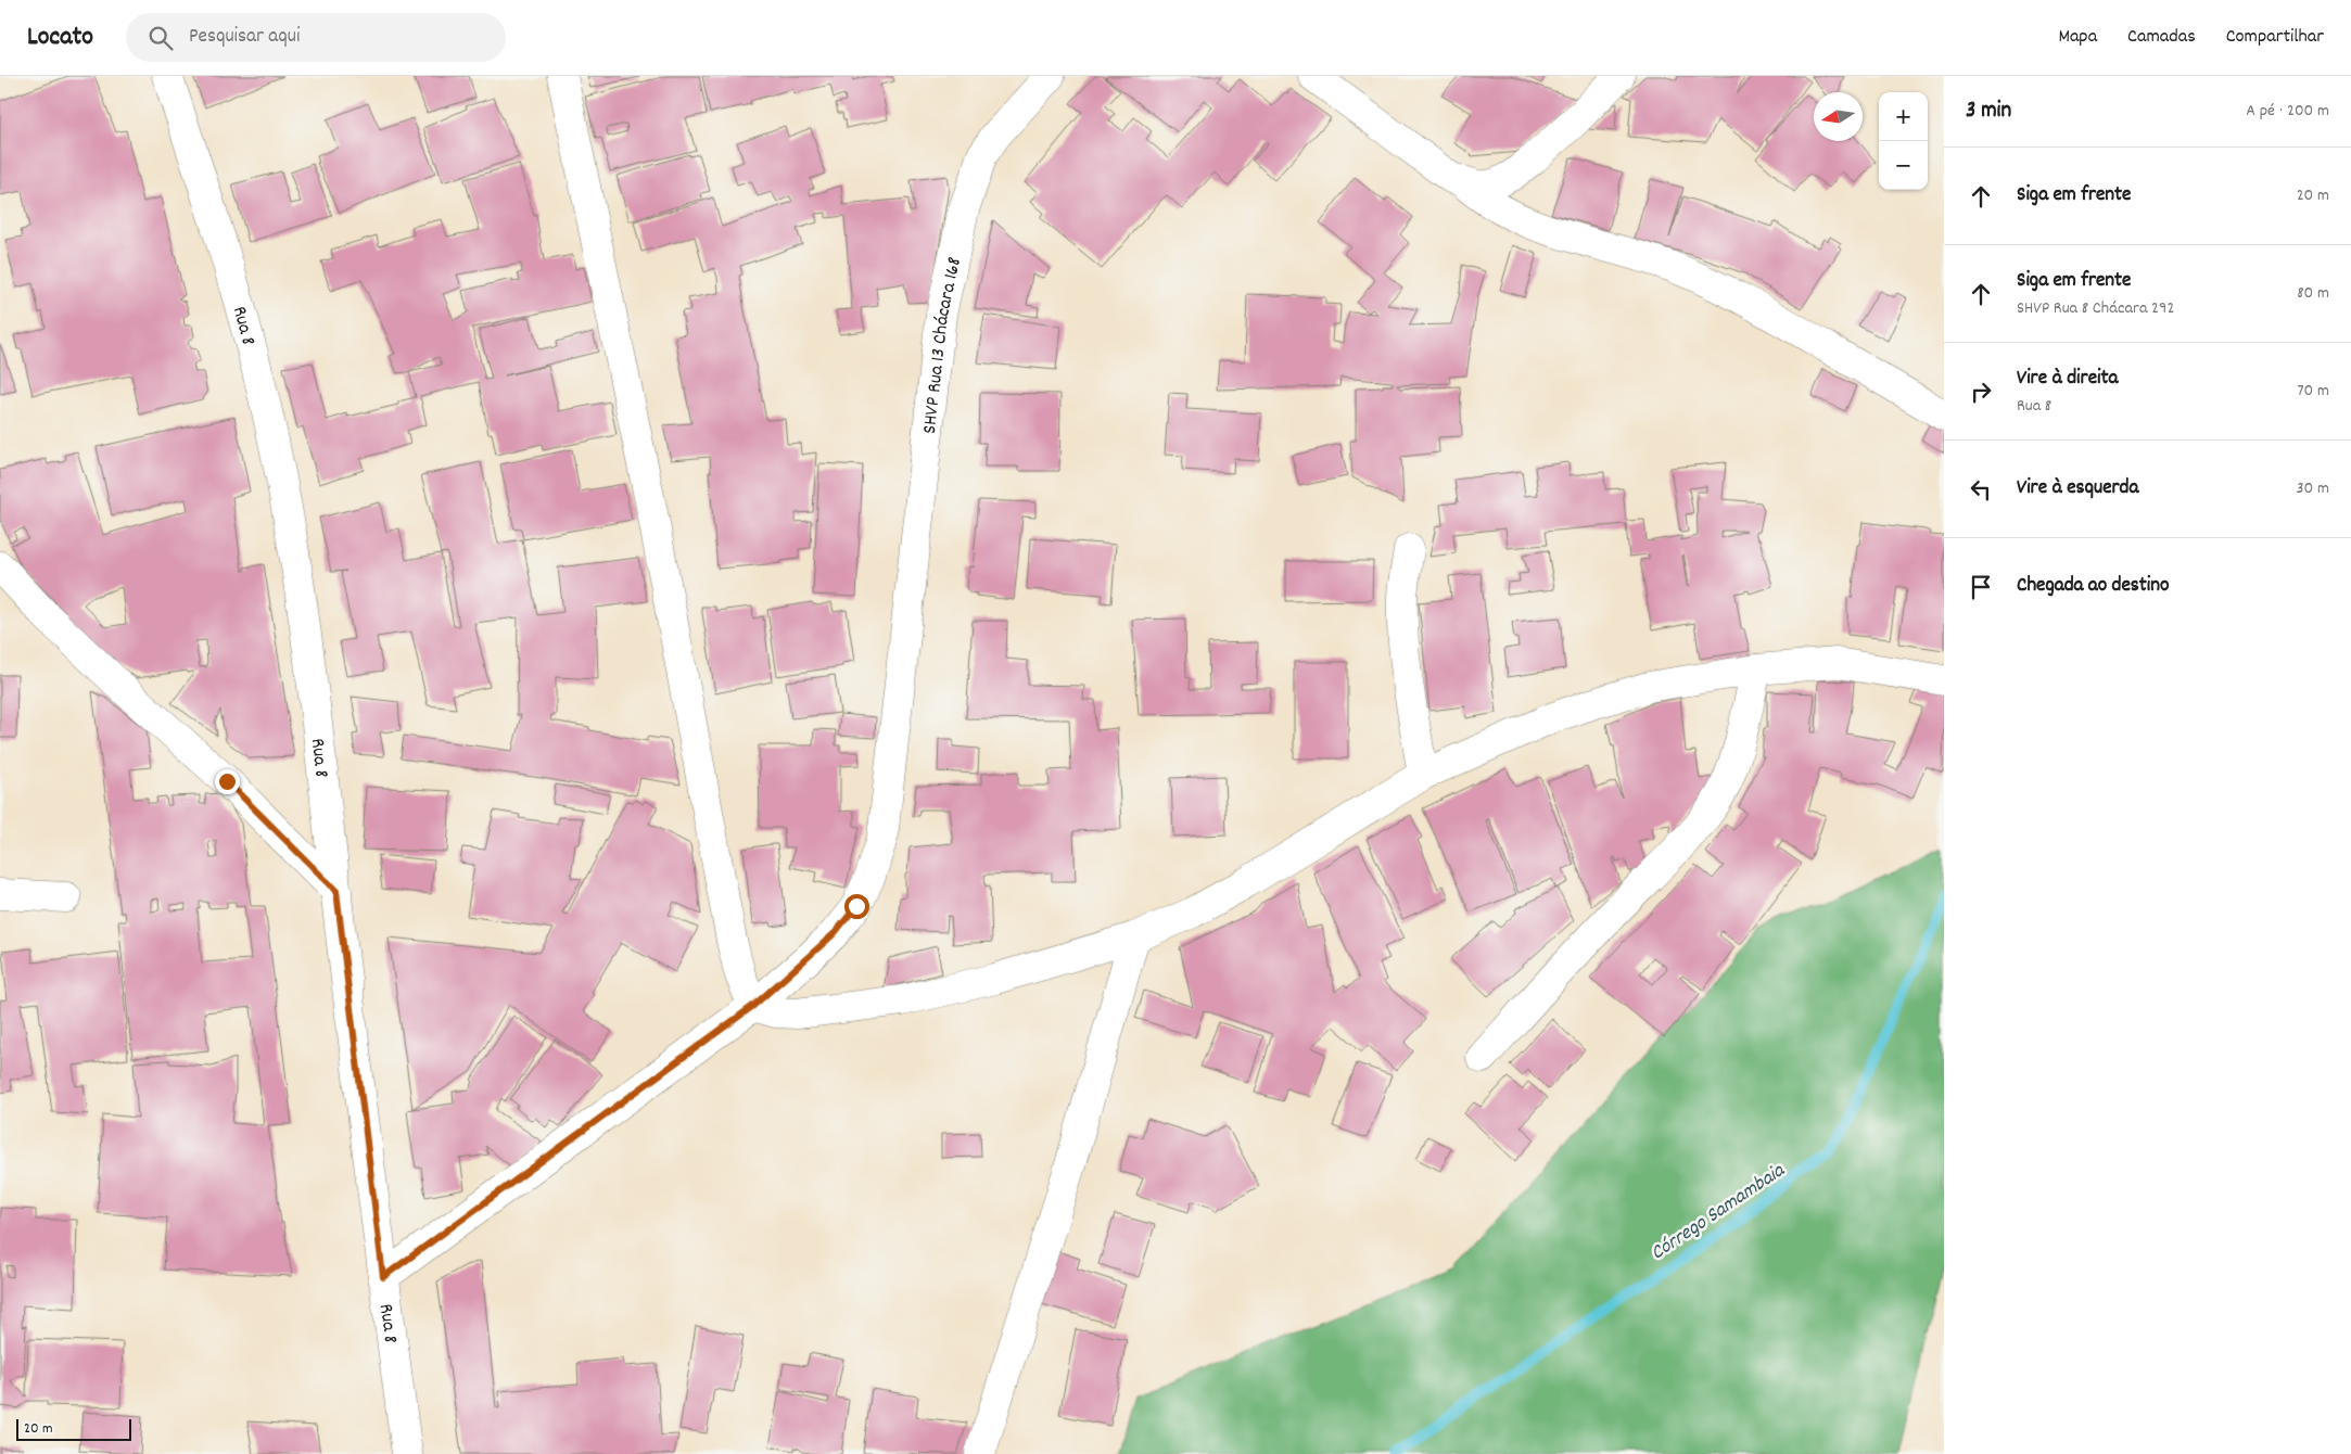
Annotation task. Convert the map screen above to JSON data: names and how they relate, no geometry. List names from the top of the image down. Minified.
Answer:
{"streets":{"street":["Rua 8","SHVP Rua 13 Chácara 168"]},"crossings":[["Rua 8","SHVP Rua 13 Chácara 168"]],"water":["Córrego Samambaia"],"scale_bar":"20 m","north":"left","page":{"header":"Locato","search":"Pesquisar aqui","nav":["Mapa","Camadas","Compartilhar"],"heading":["3 min","A pé · 200 m"],"map_buttons":["+","−"],"list":[["Siga em frente","20 m"],["Siga em frente","SHVP Rua 8 Chácara 292","80 m"],["Vire à direita","Rua 8","70 m"],["Vire à esquerda","30 m"],"Chegada ao destino"],"scale":"20 m"}}
